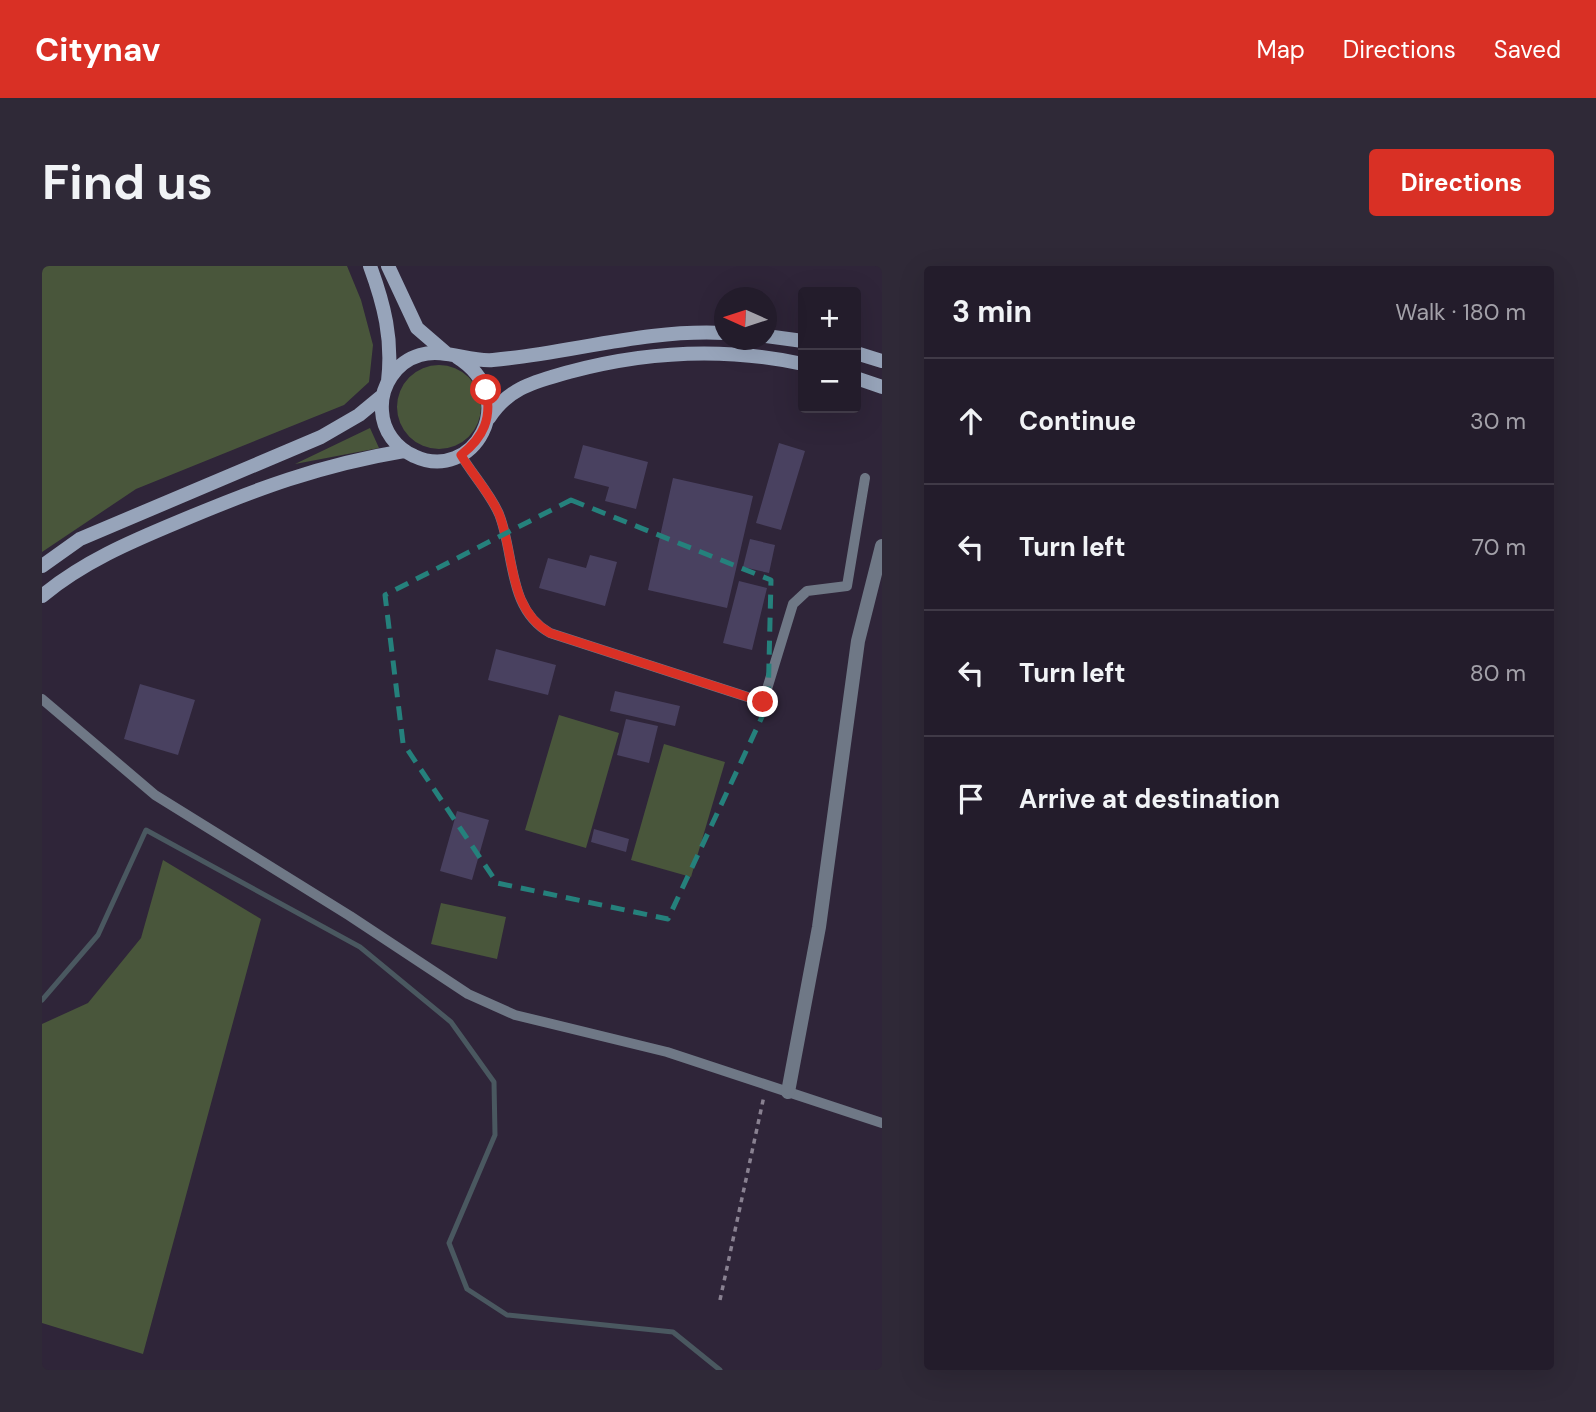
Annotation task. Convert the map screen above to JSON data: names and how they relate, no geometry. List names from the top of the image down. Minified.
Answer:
{"north":"left","page":{"header":"Citynav","nav":["Map","Directions","Saved"],"buttons":"Directions","title":"Find us","heading":["3 min","Walk · 180 m"],"map_buttons":["+","−"],"list":[["Continue","30 m"],["Turn left","70 m"],["Turn left","80 m"],"Arrive at destination"]}}
